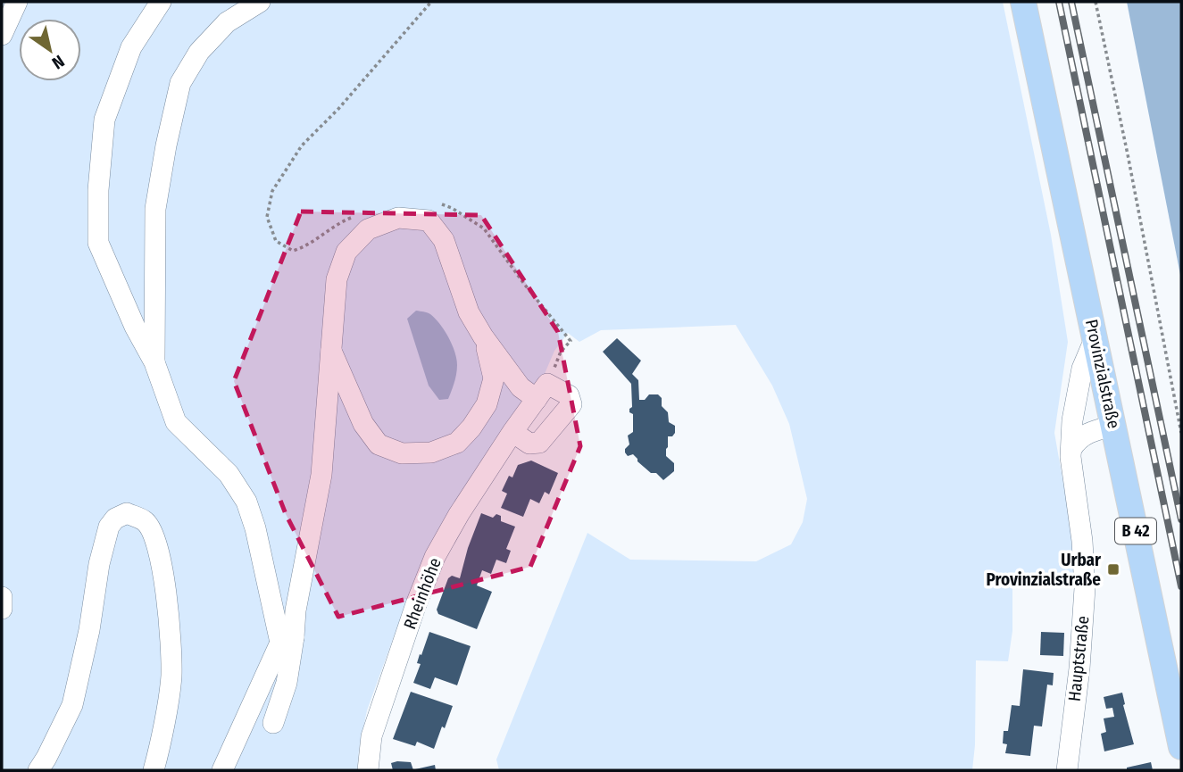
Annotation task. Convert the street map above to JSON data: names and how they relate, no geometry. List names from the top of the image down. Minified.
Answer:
{"streets":{"main road":["Provinzialstraße","B 42"],"street":["Rheinhöhe","Hauptstraße"]},"crossings":[["Provinzialstraße","Hauptstraße"]],"places":{"transit":["Urbar Provinzialstraße"]},"north":"bottom right"}
